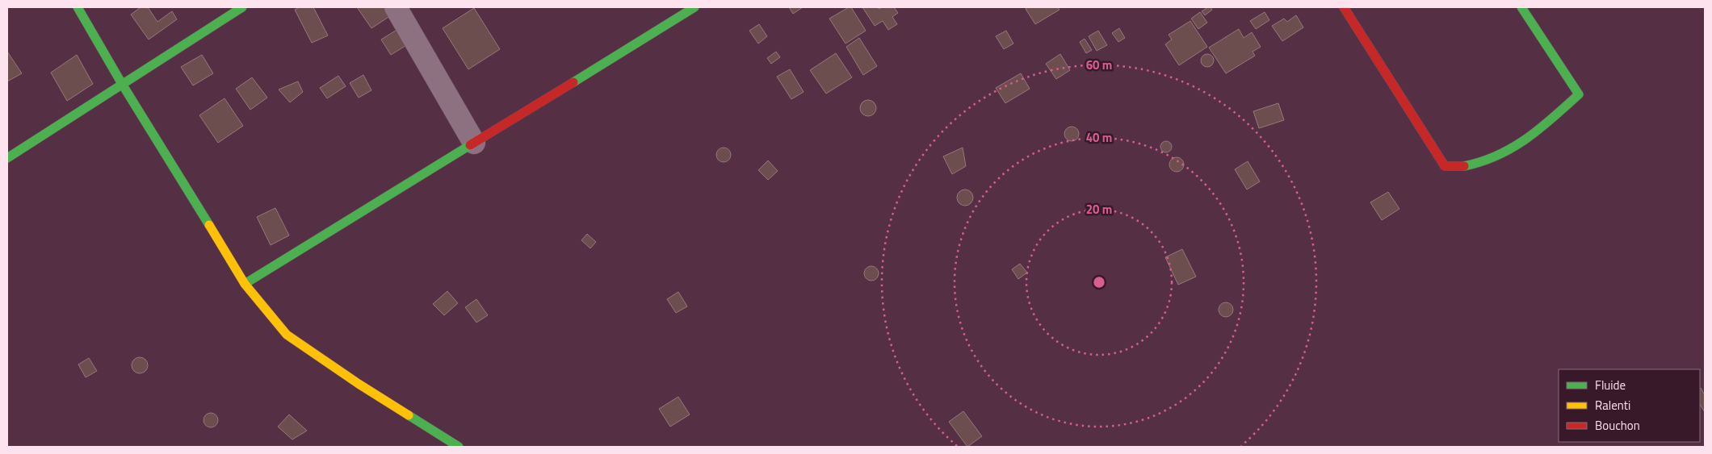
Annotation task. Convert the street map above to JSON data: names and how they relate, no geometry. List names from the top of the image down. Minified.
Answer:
{"legend":["Fluide","Ralenti","Bouchon"],"rings":["60 m","40 m","20 m"]}
